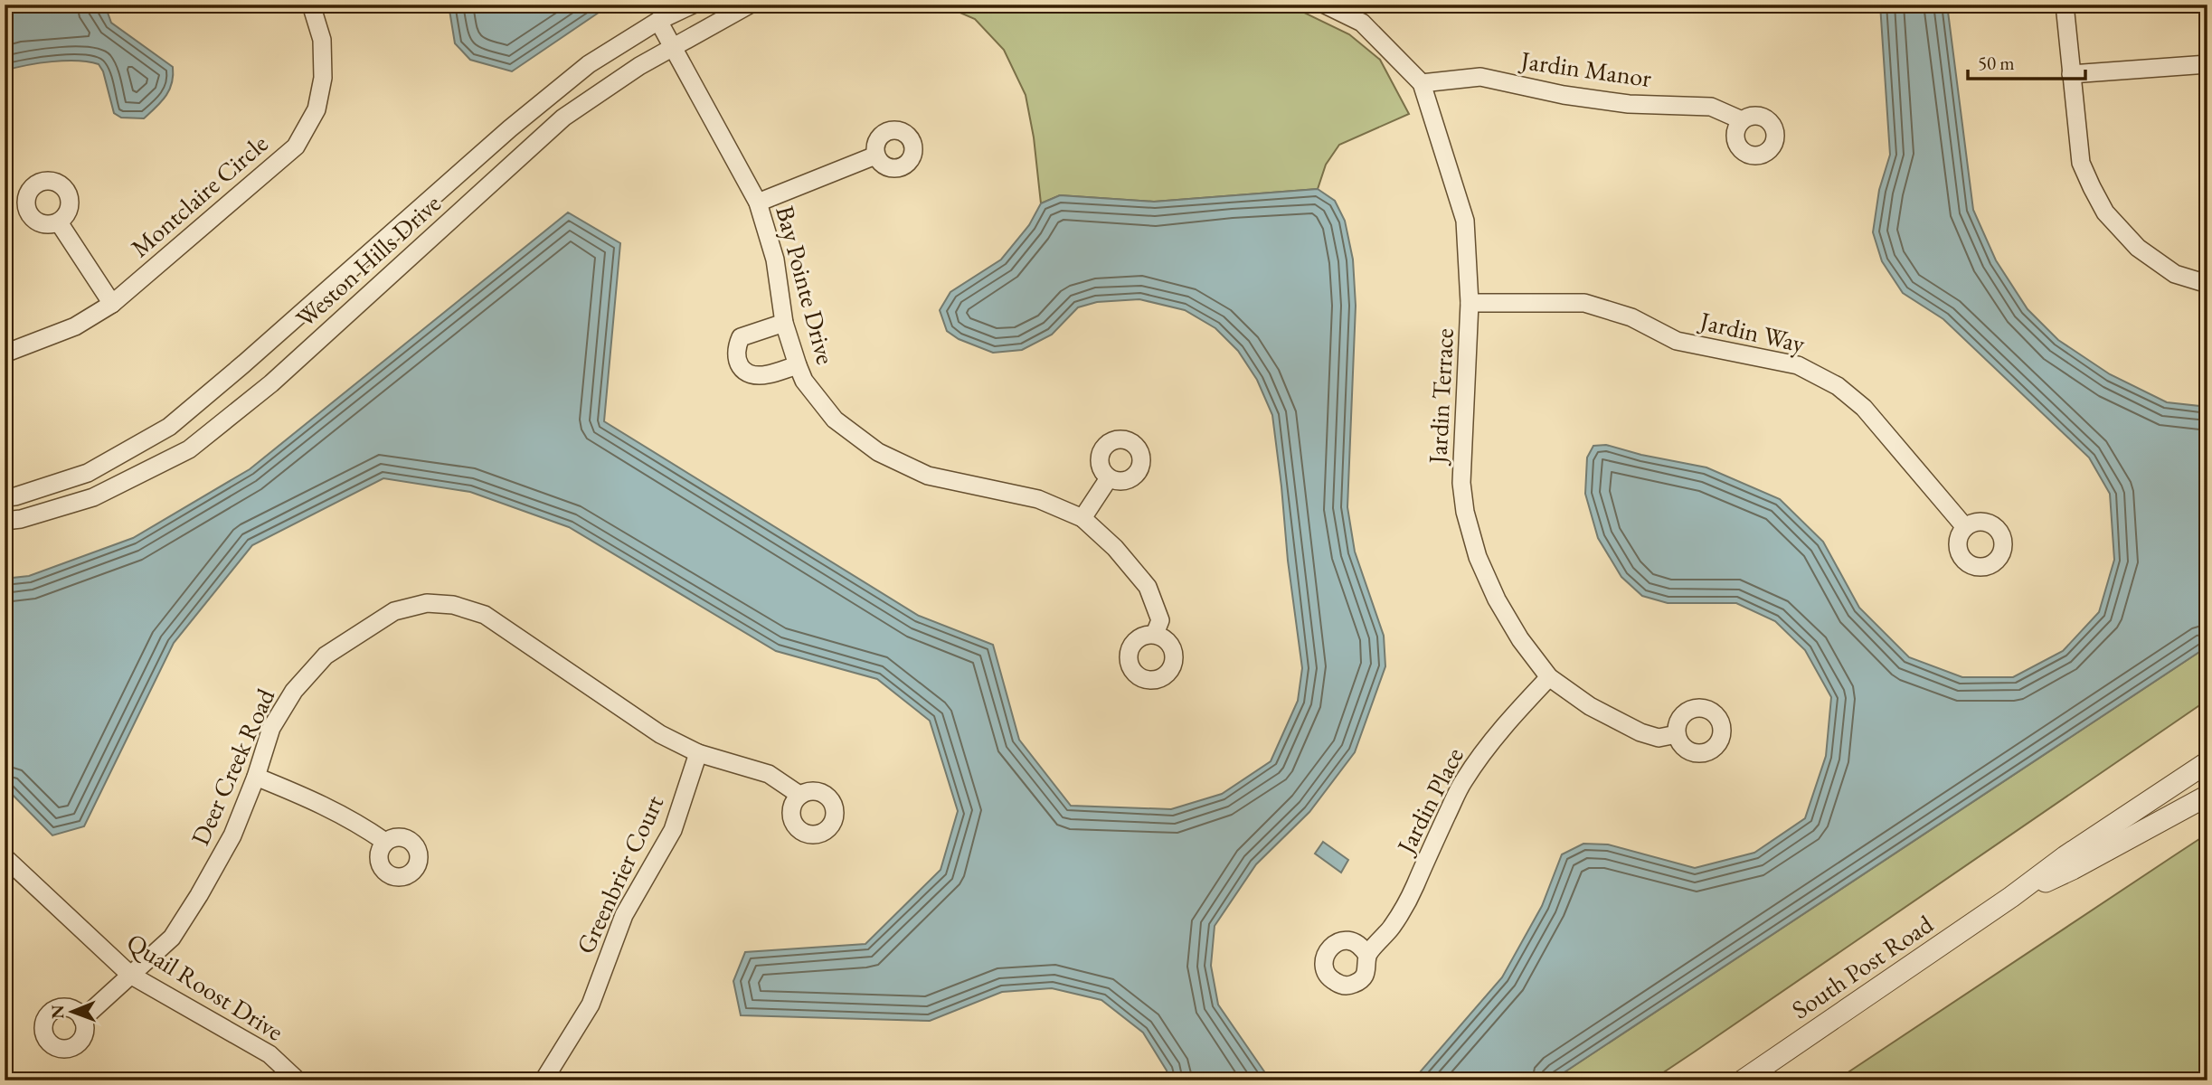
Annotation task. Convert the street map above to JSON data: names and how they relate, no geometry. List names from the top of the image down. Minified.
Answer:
{"streets":{"street":["Jardin Manor","Montclaire Circle","Weston Hills Drive","Bay Pointe Drive","Jardin Way","Jardin Terrace","Deer Creek Road","Jardin Place","Greenbrier Court","South Post Road","Quail Roost Drive"]},"crossings":[["Jardin Manor","Jardin Terrace"],["Weston Hills Drive","Bay Pointe Drive"],["Jardin Way","Jardin Terrace"],["Jardin Terrace","Jardin Place"],["Deer Creek Road","Greenbrier Court"],["Deer Creek Road","Quail Roost Drive"]],"scale_bar":"50 m","north":"left"}
